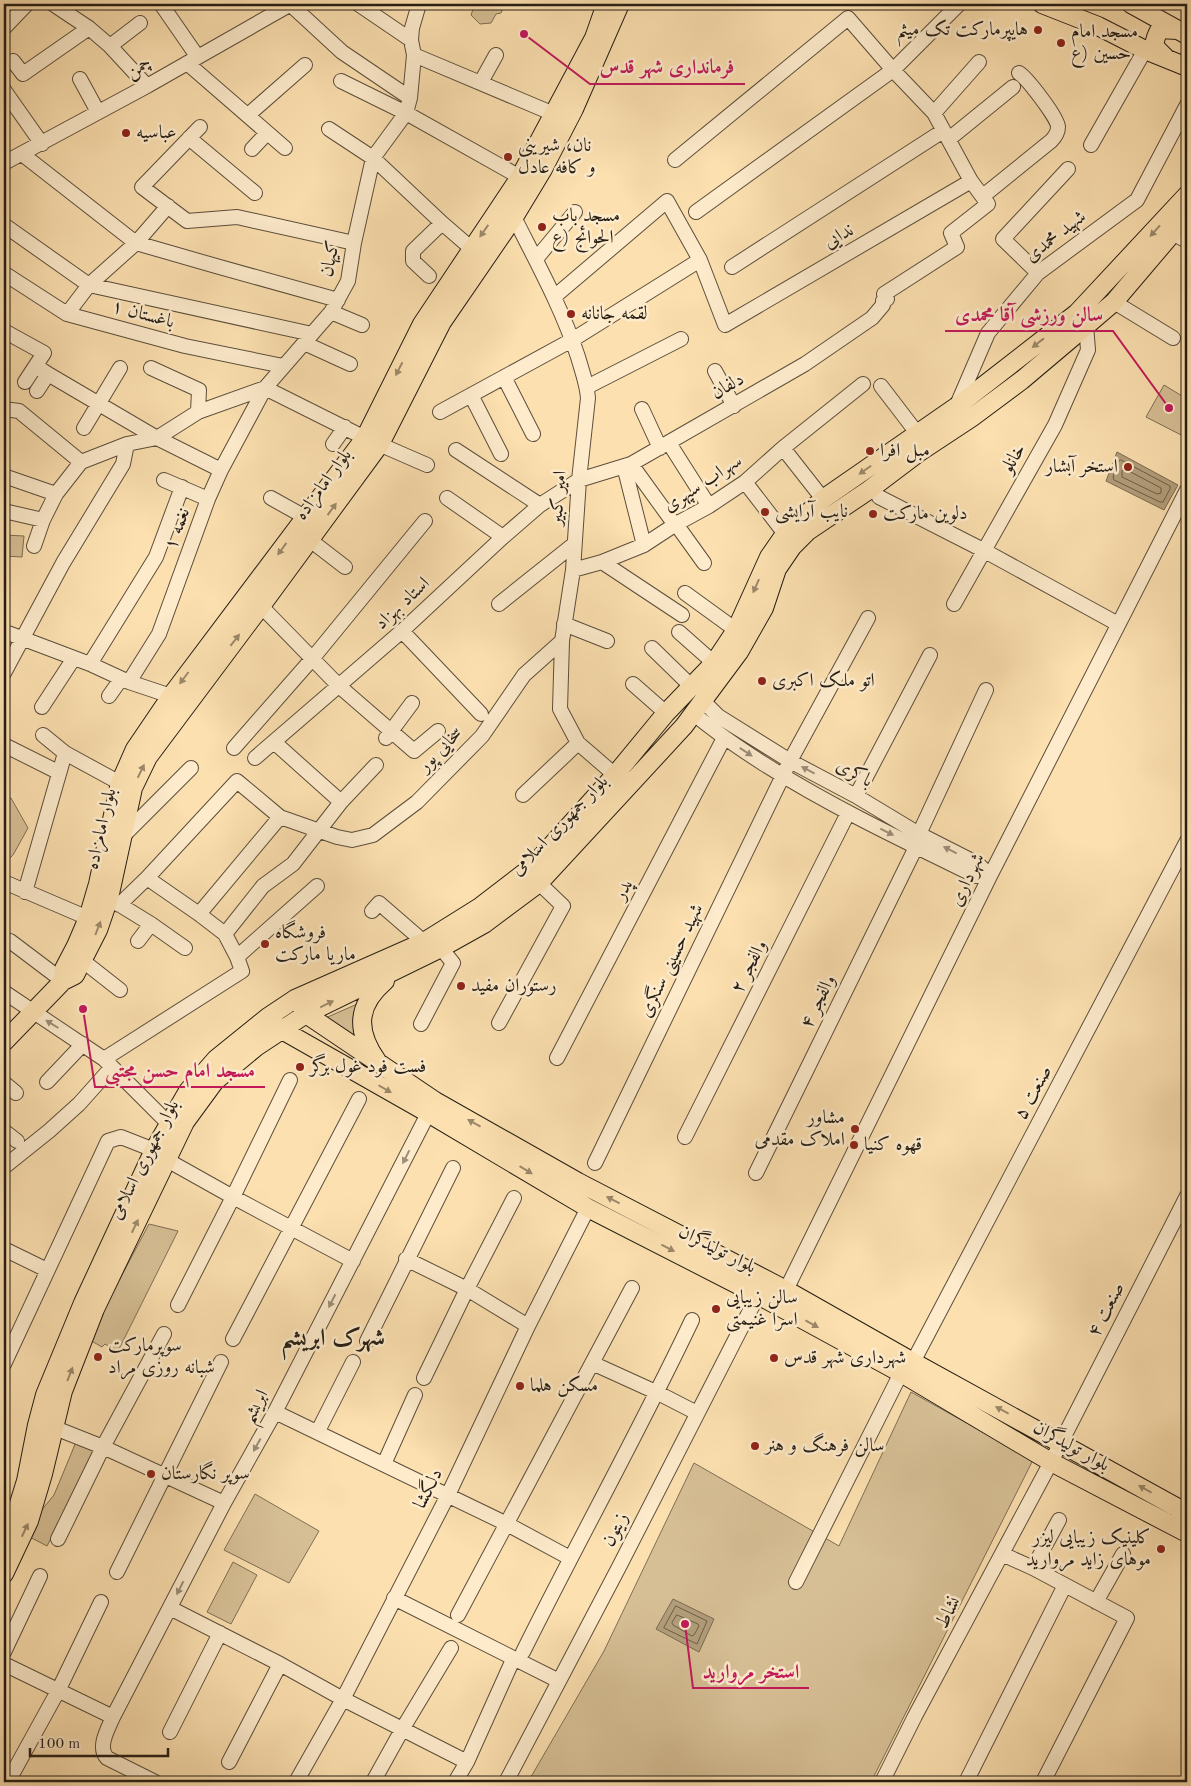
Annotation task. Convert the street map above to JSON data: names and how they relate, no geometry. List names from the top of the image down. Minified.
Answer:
{"streets":{"main road":["بلوار امامزاده","بلوار جمهوری اسلامی","بلوار تولیدگران"],"street":["چمن","ندایی","شهید محمدی","کیهان","باغستان ۱","دلفان","خانلو","سهراب سپهری","امیر کبیر","نغمه ۱","استاد بهزاد","سخایی پور","باکری","شهرداری","پدر","شهید حسینی سنگری","والفجر ۲","والفجر ۴","صنعت ۵","صنعت ۴","ابریشم","دلگشا","زیتون","نشاط"]},"crossings":[["شهید محمدی","بلوار جمهوری اسلامی"],["کیهان","باغستان ۱"],["کیهان","نغمه ۱"],["دلفان","امیر کبیر"],["دلفان","استاد بهزاد"],["خانلو","بلوار جمهوری اسلامی"],["سهراب سپهری","امیر کبیر"],["بلوار امامزاده","امیر کبیر"],["امیر کبیر","استاد بهزاد"],["امیر کبیر","سخایی پور"],["امیر کبیر","بلوار جمهوری اسلامی"],["باکری","شهرداری"],["باکری","شهید حسینی سنگری"],["باکری","والفجر ۴"],["بلوار جمهوری اسلامی","بلوار تولیدگران"],["شهرداری","بلوار تولیدگران"],["صنعت ۵","بلوار تولیدگران"],["بلوار تولیدگران","صنعت ۴"],["بلوار تولیدگران","ابریشم"],["بلوار تولیدگران","دلگشا"],["بلوار تولیدگران","زیتون"],["بلوار تولیدگران","نشاط"],["صنعت ۴","نشاط"]],"districts":["شهرک ابریشم"],"places":["هایپرمارکت تک میثم","فرمانداری شهر قدس","مسجد امام حسین (ع","عباسیه","نان، شیرینی و کافه عادل","مسجد باب الحوائج (ع","لقمه جانانه","سالن ورزشی آقا محمدی","مبل افرا","استخر آبشار","نایب آرایشی","دلوین مارکت","اتو ملک اکبری","فروشگاه ماریا مارکت","رستوران مفید","مسجد امام حسن مجتبی","فست فود غول برگر","مشاور املاک مقدمی","قهوه کنیا","سالن زیبایی اسرا غنیمتی","سوپرمارکت شبانه روزی مراد","شهرداری شهر قدس","مسکن هلما","سالن فرهنگ و هنر","سوپر نگارستان","کلینیک زیبایی لیزر موهای زاید مروارید","استخر مروارید"],"scale_bar":"100 m"}
